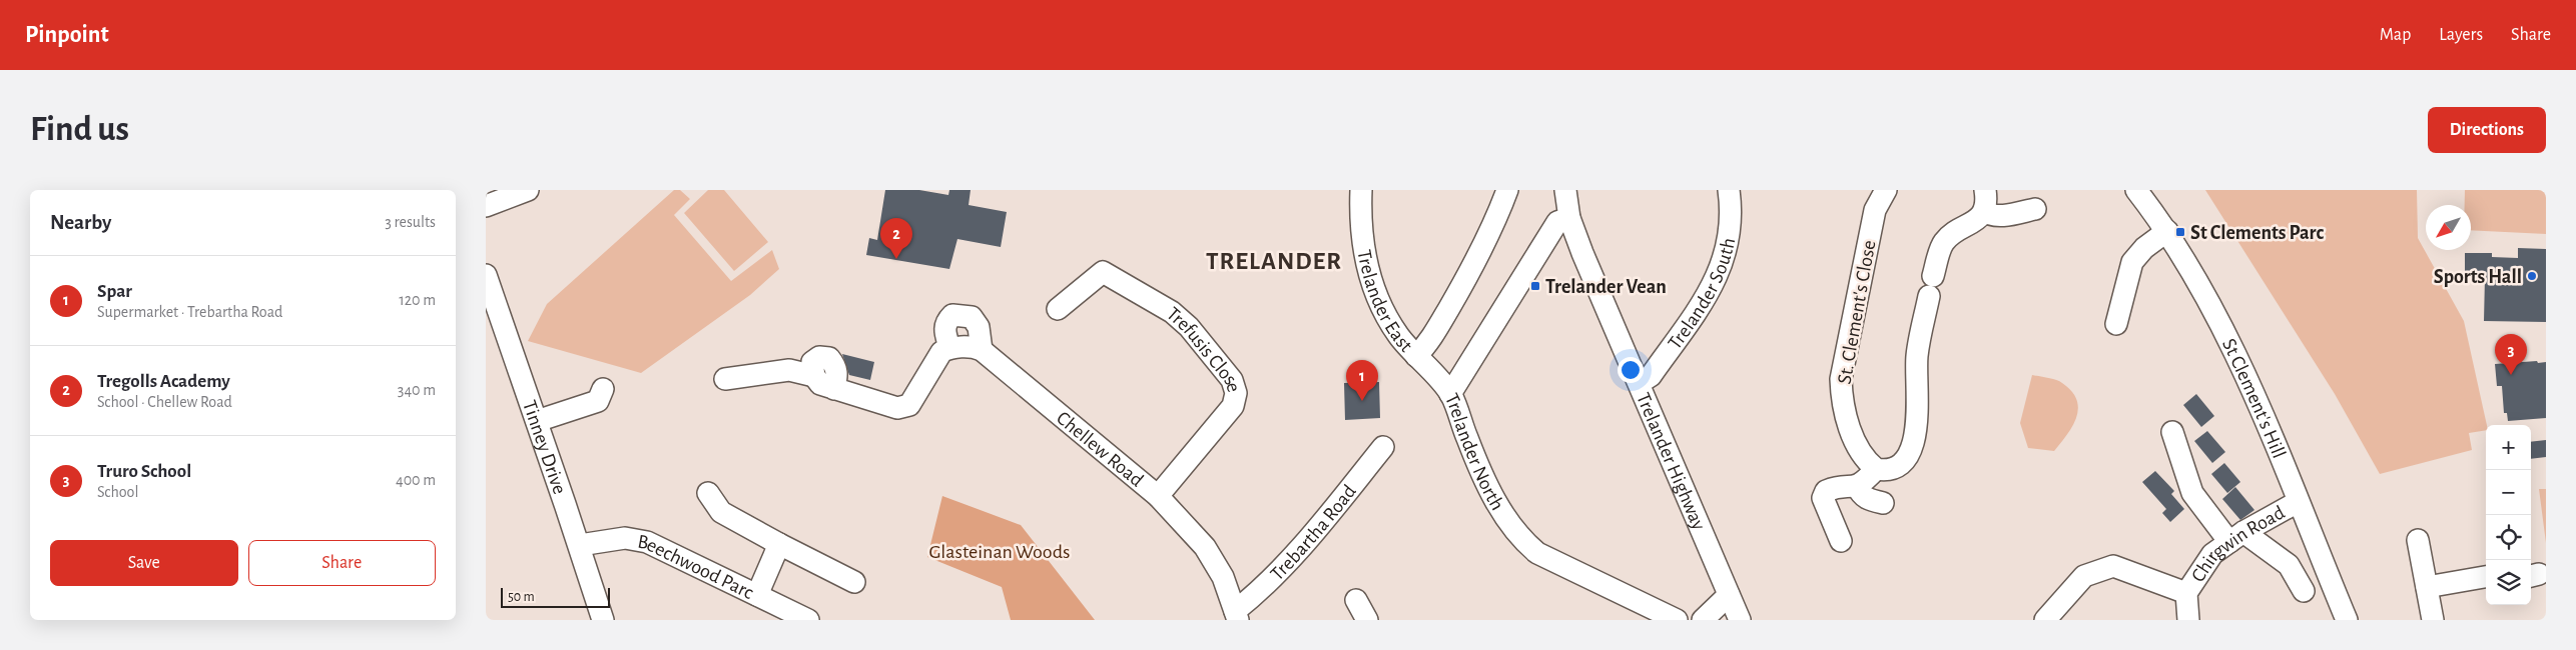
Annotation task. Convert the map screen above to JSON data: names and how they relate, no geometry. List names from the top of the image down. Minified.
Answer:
{"streets":{"street":["Trelander South","Trelander East","St. Clement's Close","Trefusis Close","St Clement's Hill","Tinney Drive","Chellew Road","Trelander North","Trelander Highway","Trebartha Road","Chirgwin Road","Beechwood Parc"]},"crossings":[["Trelander South","Trelander Highway"],["Trelander East","Trelander North"],["Trefusis Close","Chellew Road"],["St Clement's Hill","Chirgwin Road"],["Tinney Drive","Beechwood Parc"],["Chellew Road","Trebartha Road"],["Trelander North","Trelander Highway"]],"districts":["TRELANDER"],"parks":["Glasteinan Woods"],"places":{"transit":["St Clements Parc","Trelander Vean"],"other":["Sports Hall"]},"scale_bar":"50 m","north":"bottom left","page":{"header":"Pinpoint","nav":["Map","Layers","Share"],"buttons":["Directions",["Save","Share"]],"title":"Find us","heading":["Nearby","3 results"],"pins":["2","3","1"],"list":[{"mark":"1","name":"Spar","note":"Supermarket · Trebartha Road","value":"120 m"},{"mark":"2","name":"Tregolls Academy","note":"School · Chellew Road","value":"340 m"},{"mark":"3","name":"Truro School","note":"School","value":"400 m"}],"map_buttons":["+","−"],"scale":"50 m"}}
